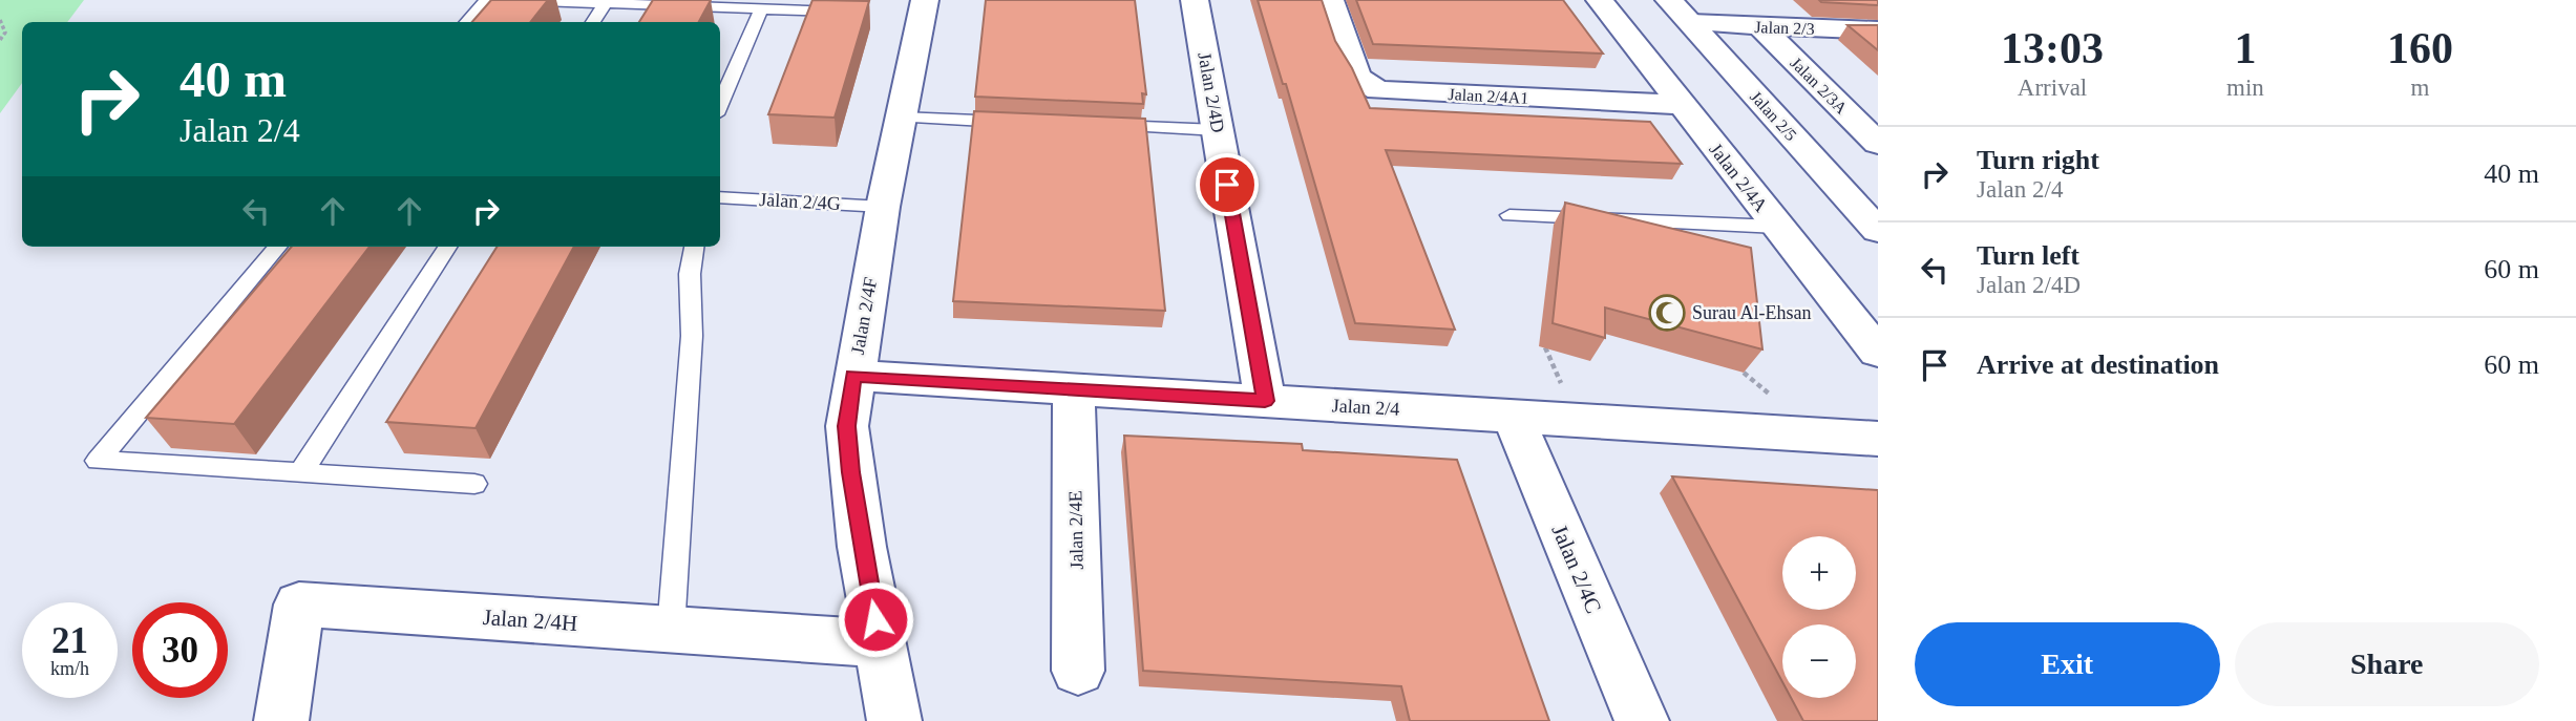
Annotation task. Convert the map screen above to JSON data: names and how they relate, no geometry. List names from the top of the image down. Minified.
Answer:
{"streets":{"street":["Jalan 2/3","Jalan 2/3A","Jalan 2/4D","Jalan 2/4A1","Jalan 2/5","Jalan 2/4A","Jalan 2/4F","Jalan 2/4","Jalan 2/4E","Jalan 2/4C","Jalan 2/4H"],"lane":["Jalan 2/4G"]},"crossings":[["Jalan 2/3","Jalan 2/3A"],["Jalan 2/3","Jalan 2/5"],["Jalan 2/4D","Jalan 2/4"],["Jalan 2/4A1","Jalan 2/4A"],["Jalan 2/4G","Jalan 2/4F"],["Jalan 2/4F","Jalan 2/4"],["Jalan 2/4F","Jalan 2/4H"],["Jalan 2/4","Jalan 2/4E"],["Jalan 2/4","Jalan 2/4C"]],"places":{"mosque":["Surau Al-Ehsan"]},"page":{"eta":["13:03","Arrival","1","min","160","m"],"turn":["40 m","Jalan 2/4"],"list":[{"name":"Turn right","note":"Jalan 2/4","value":"40 m"},{"name":"Turn left","note":"Jalan 2/4D","value":"60 m"},{"name":"Arrive at destination","value":"60 m"}],"map_buttons":["+","−"],"speed":"21 km/h","limit":"30","buttons":["Exit","Share"]}}
